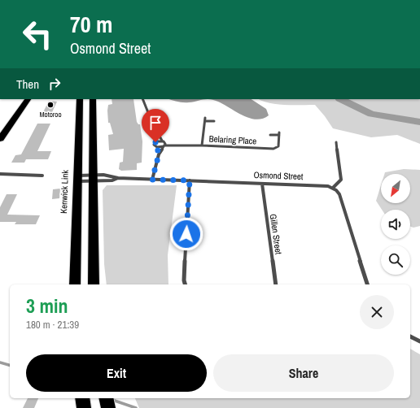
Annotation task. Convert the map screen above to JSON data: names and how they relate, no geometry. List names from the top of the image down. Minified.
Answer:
{"streets":{"highway":["Kenwick Link"],"street":["Belaring Place","Osmond Street","Gillen Street"]},"crossings":[["Osmond Street","Kenwick Link"],["Osmond Street","Gillen Street"]],"places":["Motoroo"],"north":"bottom left","page":{"turn":["70 m","Osmond Street"],"then":"Then","heading":["3 min","180 m · 21:39"],"buttons":["Exit","Share"]}}
